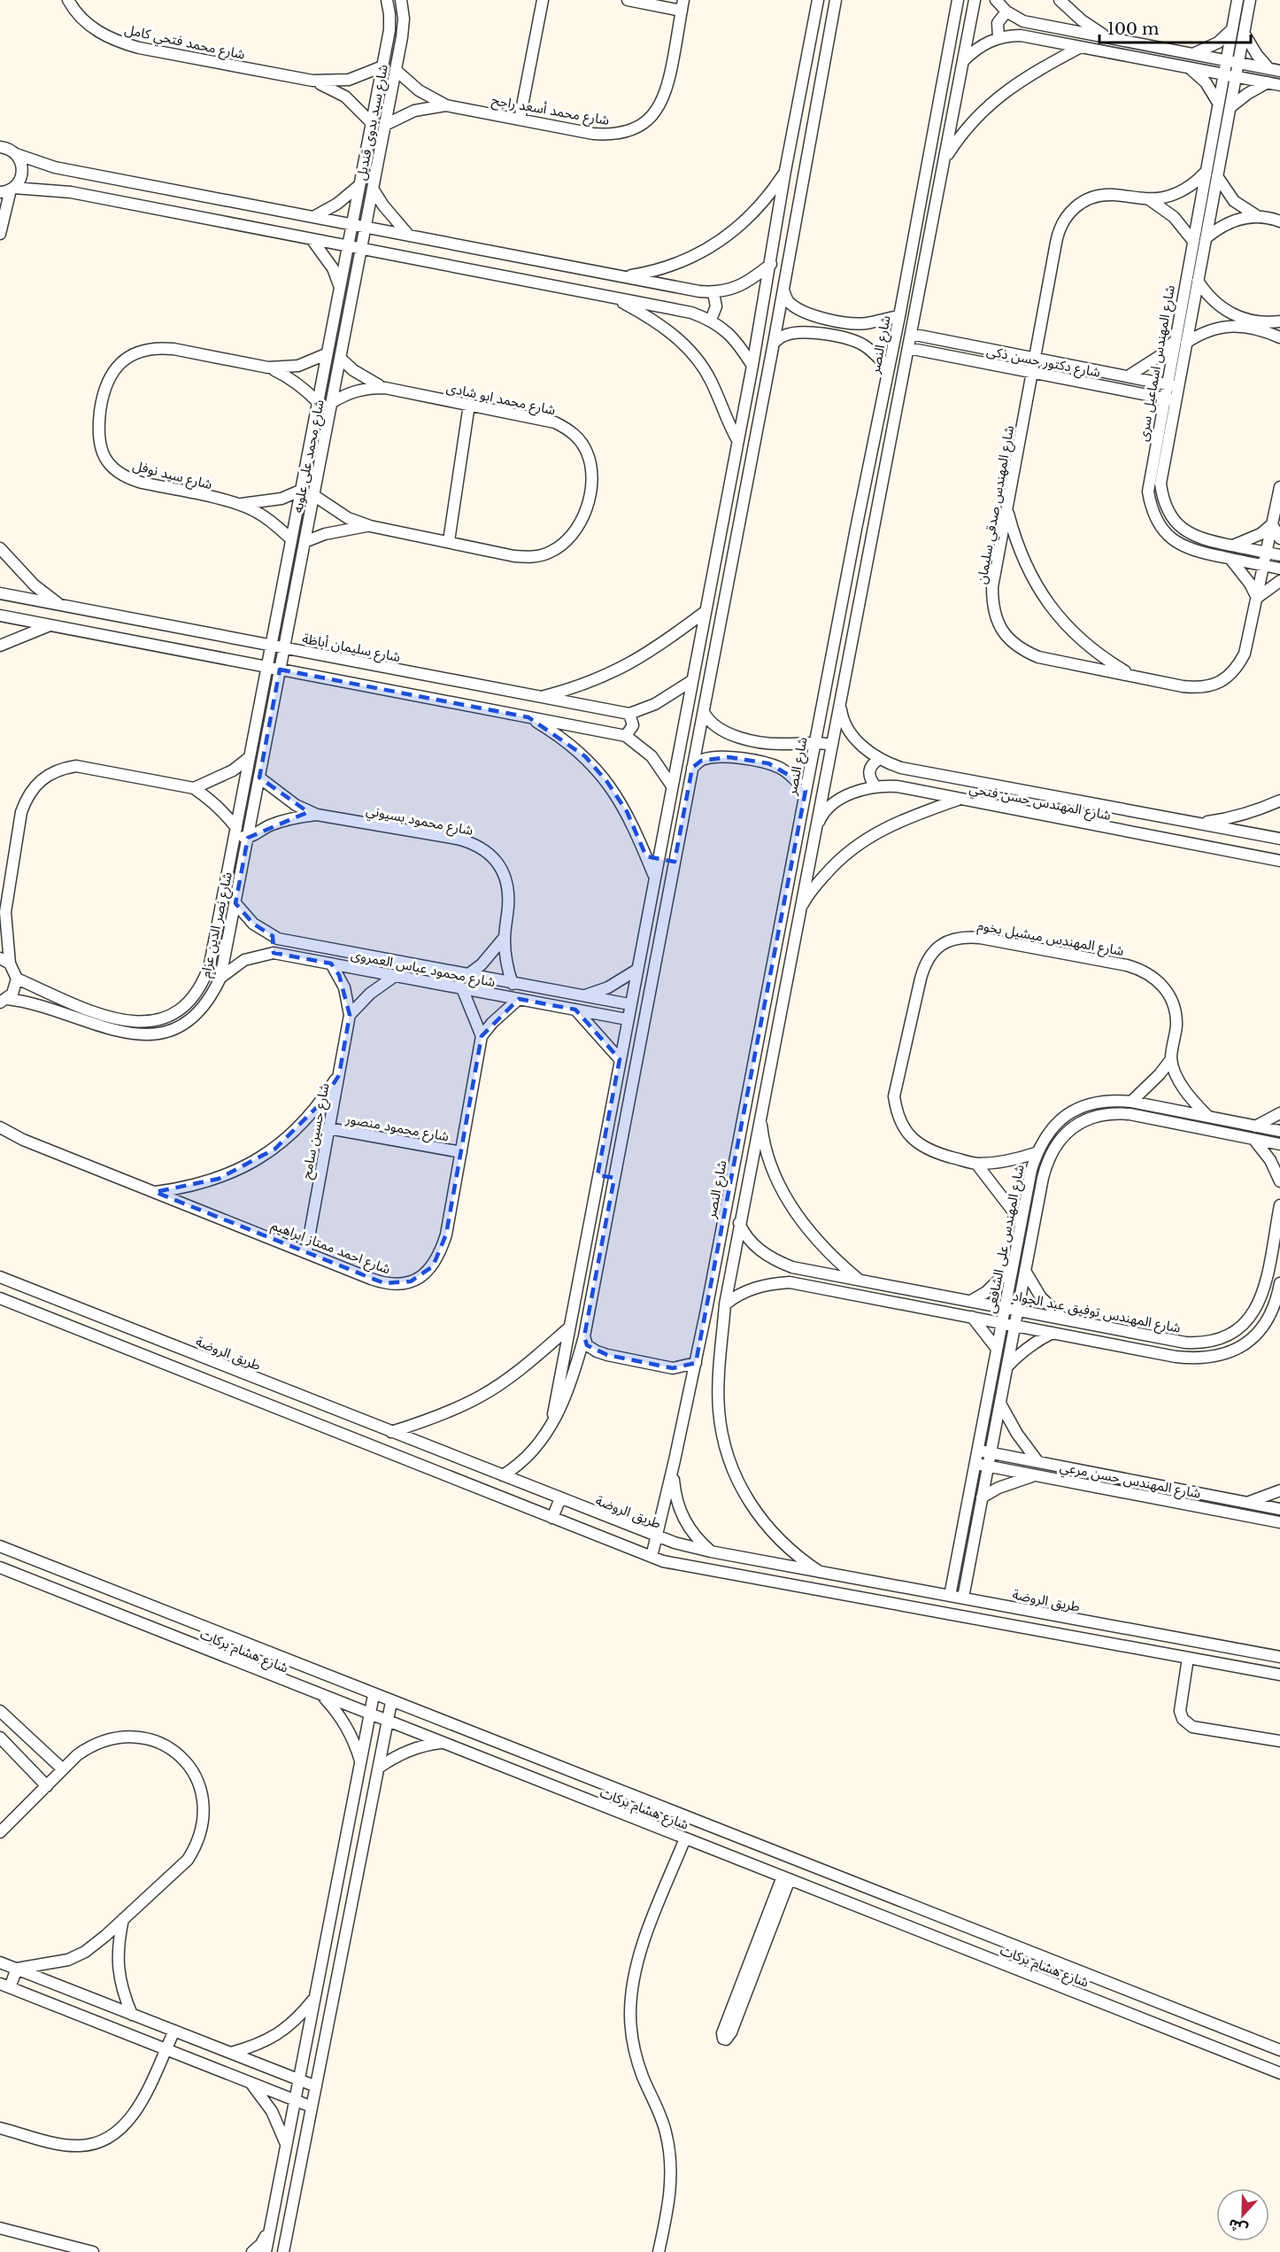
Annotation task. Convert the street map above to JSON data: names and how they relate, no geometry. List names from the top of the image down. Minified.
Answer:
{"streets":{"street":["شارع محمد فتحي كامل","شارع محمد أسعد راجح","شارع سيد بدوى قنديل","شارع النصر","شارع دكتور حسن ذكى","شارع المهندس اسماعيل سرى","شارع محمد ابو شادى","شارع محمد على علوبه","شارع سيد نوفل","شارع المهندس صدقي سليمان","شارع سليمان أباظة","شارع المهندس حسن فتحي","شارع محمود بسيوني","شارع نصر الدين عزام","شارع المهندس ميشيل بخوم","شارع محمود عباس العمروى","شارع محمود منصور","شارع حسين سامح","شارع المهندس على الشافعى","شارع احمد ممتاز ابراهيم","شارع المهندس توفيق عبد الجواد","طريق الروضة","شارع المهندس حسن مرعي","شارع هشام بركات"]},"crossings":[["شارع محمد فتحي كامل","شارع سيد بدوى قنديل"],["شارع محمد أسعد راجح","شارع سيد بدوى قنديل"],["شارع سيد بدوى قنديل","شارع محمد على علوبه"],["شارع النصر","طريق الروضة"],["شارع دكتور حسن ذكى","شارع المهندس اسماعيل سرى"],["شارع دكتور حسن ذكى","شارع المهندس صدقي سليمان"],["شارع المهندس اسماعيل سرى","شارع المهندس صدقي سليمان"],["شارع محمد ابو شادى","شارع محمد على علوبه"],["شارع محمد على علوبه","شارع سيد نوفل"],["شارع محمد على علوبه","شارع سليمان أباظة"],["شارع محمد على علوبه","شارع نصر الدين عزام"],["شارع محمود بسيوني","شارع نصر الدين عزام"],["شارع محمود بسيوني","شارع محمود عباس العمروى"],["شارع نصر الدين عزام","شارع محمود عباس العمروى"],["شارع المهندس ميشيل بخوم","شارع المهندس على الشافعى"],["شارع محمود عباس العمروى","شارع حسين سامح"],["شارع محمود منصور","شارع حسين سامح"],["شارع محمود منصور","شارع احمد ممتاز ابراهيم"],["شارع حسين سامح","شارع احمد ممتاز ابراهيم"],["شارع المهندس على الشافعى","شارع المهندس توفيق عبد الجواد"],["شارع المهندس على الشافعى","طريق الروضة"],["شارع المهندس على الشافعى","شارع المهندس حسن مرعي"]],"scale_bar":"100 m","north":"bottom"}
